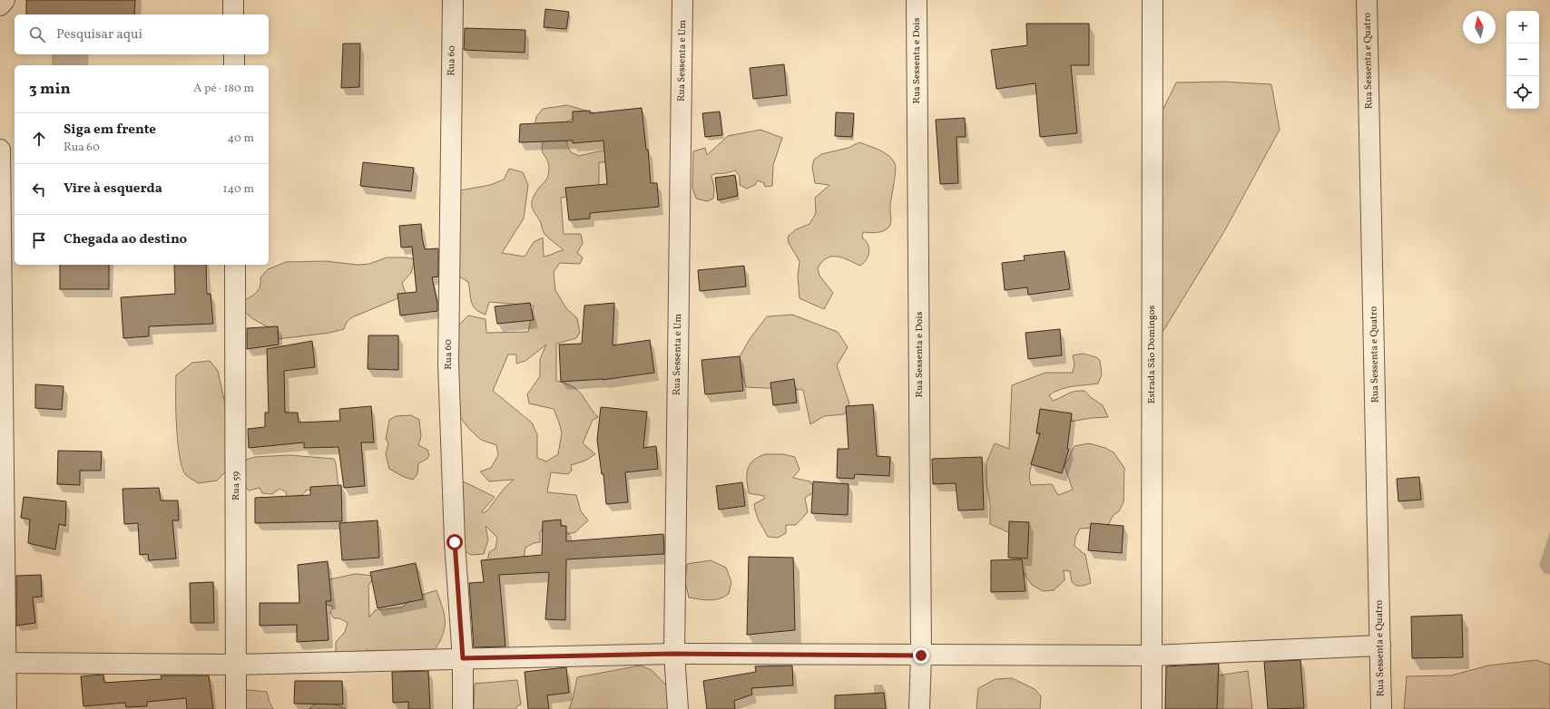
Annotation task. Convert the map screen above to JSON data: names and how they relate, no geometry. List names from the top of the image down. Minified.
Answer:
{"streets":{"street":["Rua 60","Rua Sessenta e Um","Rua Sessenta e Dois","Rua Sessenta e Quatro","Estrada São Domingos","Rua 59"]},"north":"top","page":{"map_buttons":["+","−"],"search":"Pesquisar aqui","heading":["3 min","A pé · 180 m"],"list":[["Siga em frente","Rua 60","40 m"],["Vire à esquerda","140 m"],"Chegada ao destino"]}}
